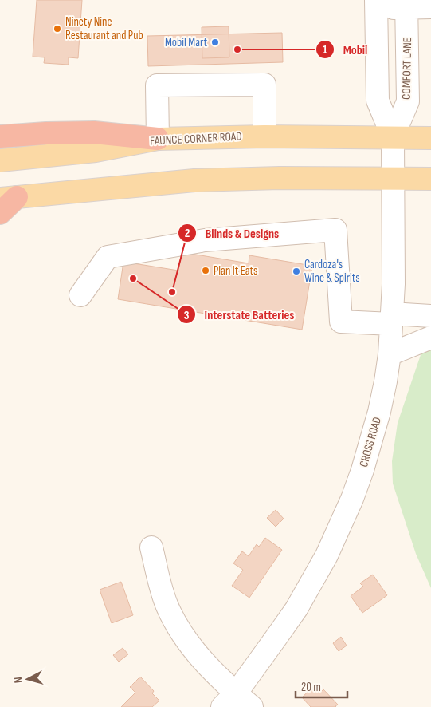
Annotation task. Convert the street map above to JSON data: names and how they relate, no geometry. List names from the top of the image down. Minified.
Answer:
{"streets":{"main road":["FAUNCE CORNER ROAD"],"street":["COMFORT LANE","CROSS ROAD"]},"crossings":[["COMFORT LANE","FAUNCE CORNER ROAD"],["COMFORT LANE","CROSS ROAD"],["FAUNCE CORNER ROAD","CROSS ROAD"]],"places":["Ninety Nine Restaurant and Pub","Mobil Mart","Mobil","Plan It Eats","Cardoza's Wine & Spirits","Interstate Batteries","Blinds & Designs"],"scale_bar":"20 m","north":"left"}
